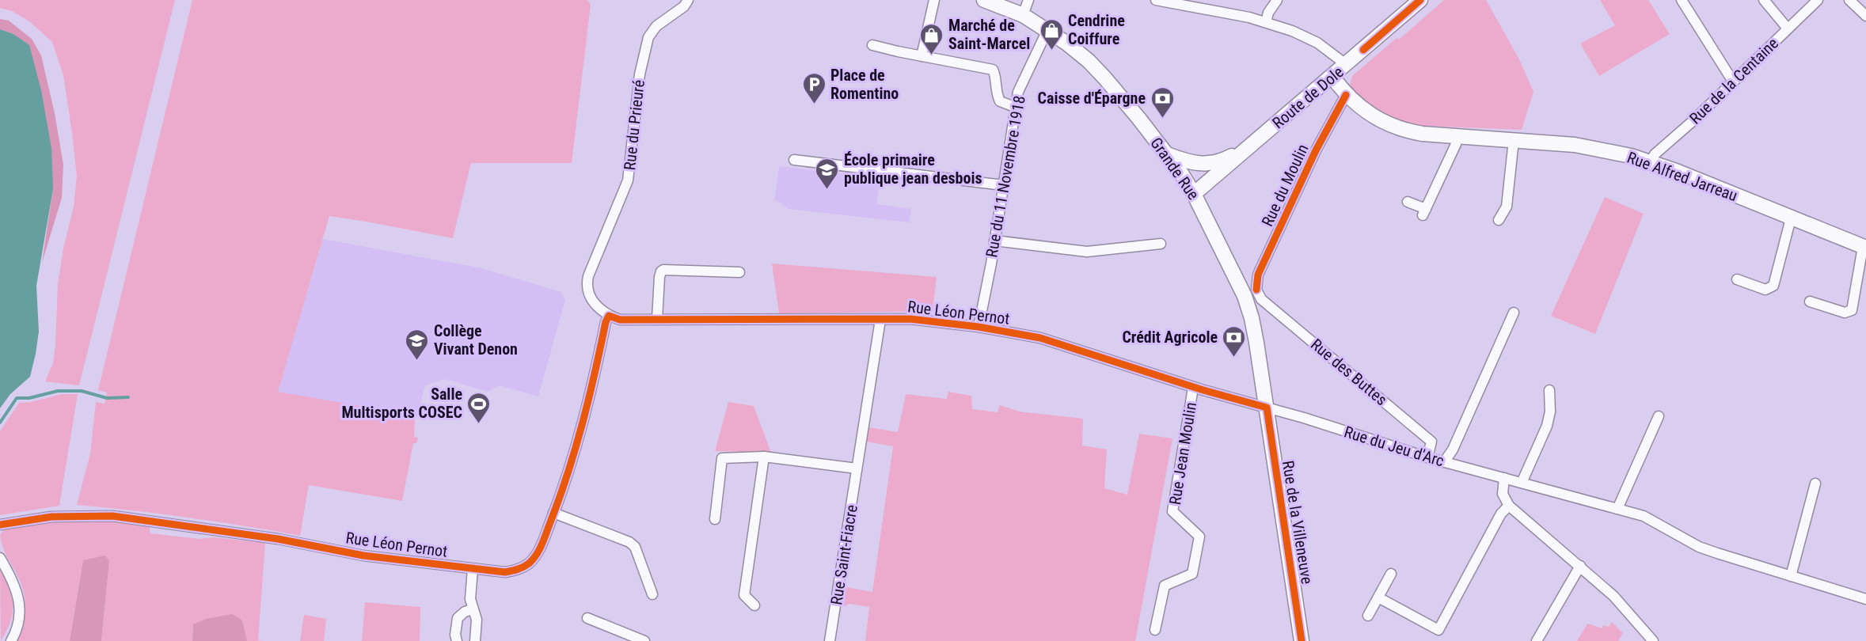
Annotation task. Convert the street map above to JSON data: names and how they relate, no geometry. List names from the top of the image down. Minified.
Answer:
{"streets":{"main road":["Route de Dole","Grande Rue","Rue Alfred Jarreau","Rue de la Villeneuve"],"street":["Rue de la Centaine","Rue du Prieuré","Rue du 11 Novembre 1918","Rue du Moulin","Rue Léon Pernot","Rue des Buttes","Rue du Jeu d'Arc","Rue Jean Moulin","Rue Saint-Fiacre"]},"crossings":[["Rue de la Centaine","Rue Alfred Jarreau"],["Route de Dole","Grande Rue"],["Route de Dole","Rue Alfred Jarreau"],["Rue du Prieuré","Rue Léon Pernot"],["Grande Rue","Rue du 11 Novembre 1918"],["Grande Rue","Rue Léon Pernot"],["Grande Rue","Rue du Jeu d'Arc"],["Grande Rue","Rue de la Villeneuve"],["Rue du 11 Novembre 1918","Rue Léon Pernot"],["Rue Alfred Jarreau","Rue du Moulin"],["Rue du Moulin","Rue des Buttes"],["Rue Léon Pernot","Rue du Jeu d'Arc"],["Rue Léon Pernot","Rue Jean Moulin"],["Rue Léon Pernot","Rue de la Villeneuve"],["Rue Léon Pernot","Rue Saint-Fiacre"],["Rue des Buttes","Rue du Jeu d'Arc"],["Rue du Jeu d'Arc","Rue de la Villeneuve"]],"places":{"shop":["Cendrine Coiffure","Marché de Saint-Marcel"],"parking":["Place de Romentino"],"bank":["Caisse d'Épargne","Crédit Agricole"],"school or university":["École primaire publique jean desbois","Collège Vivant Denon"],"sports":["Salle Multisports COSEC"]}}
